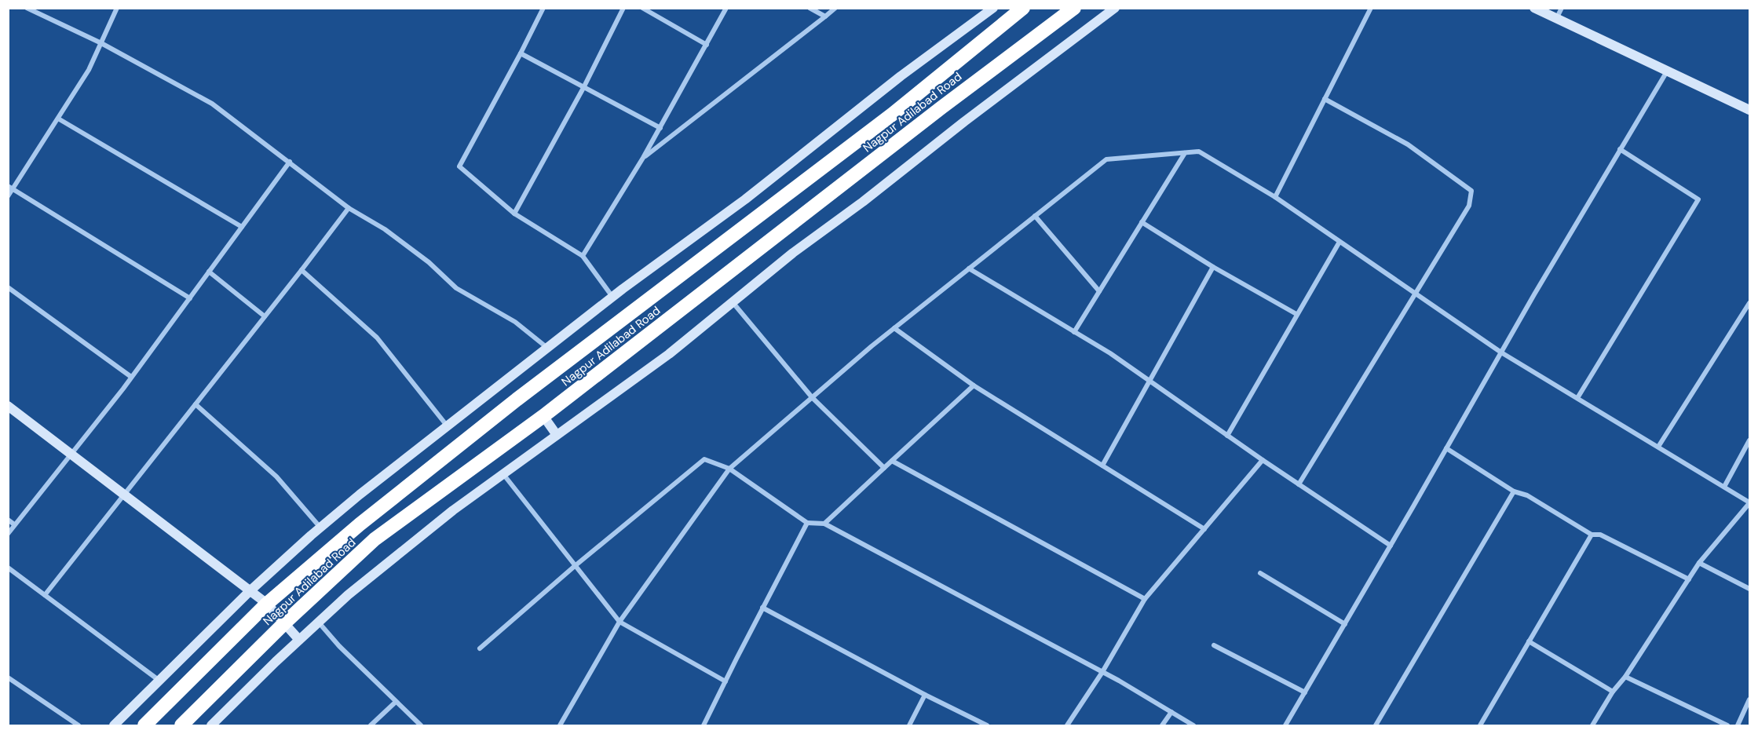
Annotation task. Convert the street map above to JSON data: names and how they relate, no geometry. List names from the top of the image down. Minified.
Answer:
{"streets":{"highway":["Nagpur Adilabad Road"]}}
